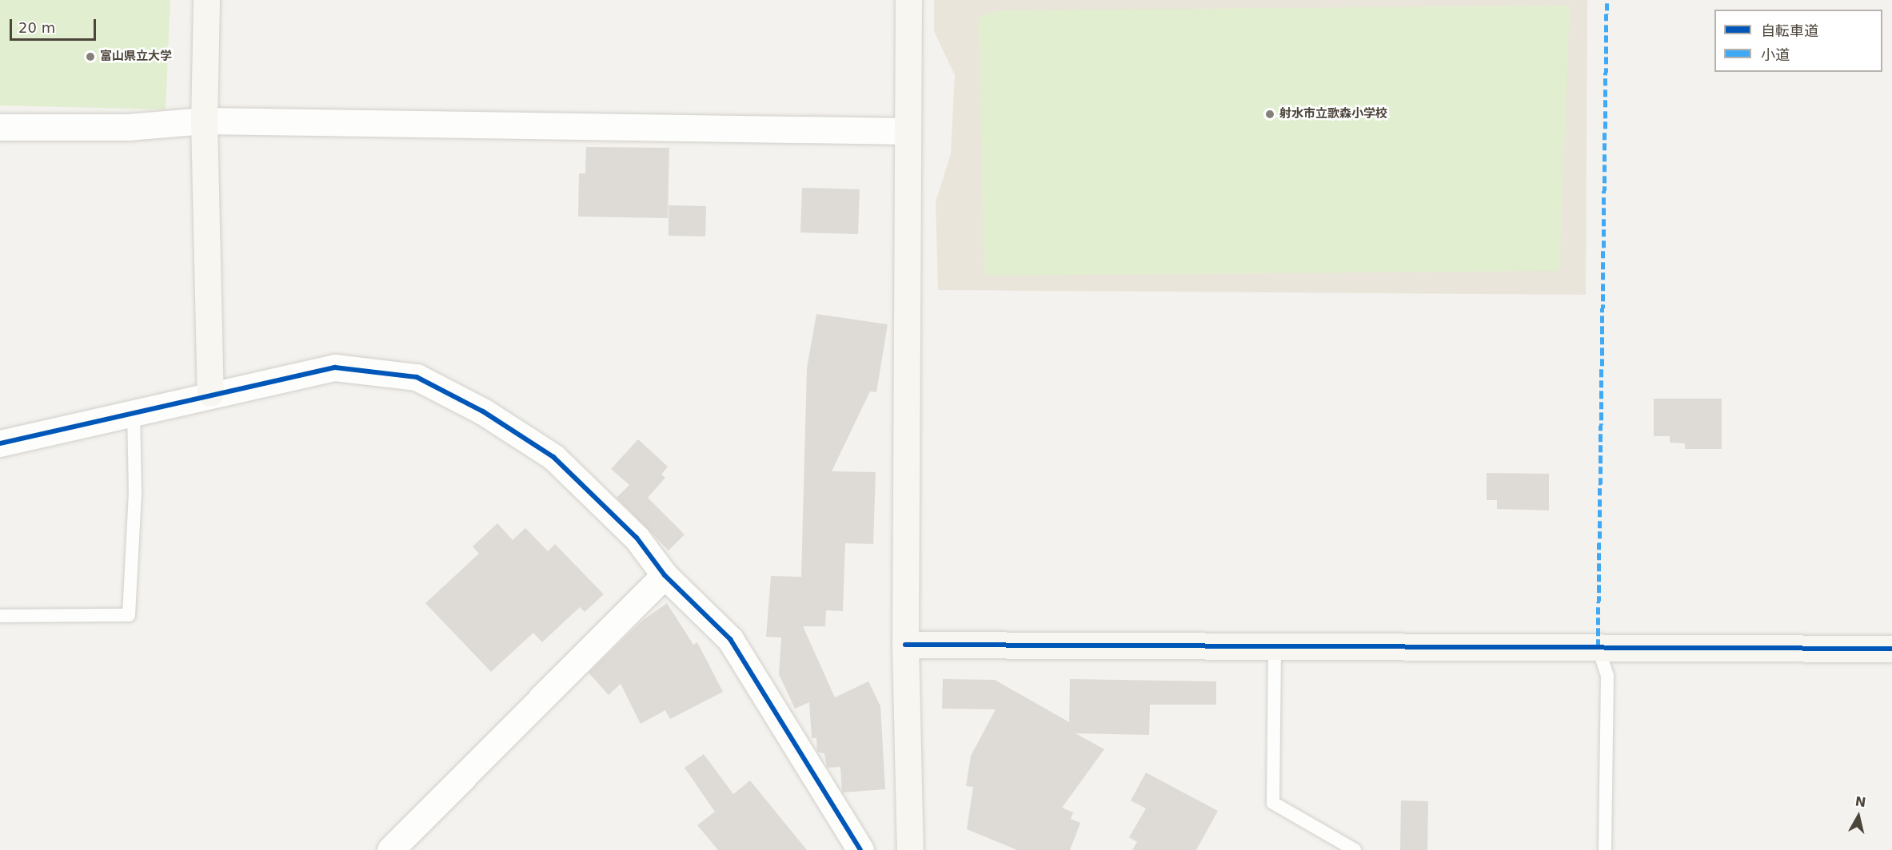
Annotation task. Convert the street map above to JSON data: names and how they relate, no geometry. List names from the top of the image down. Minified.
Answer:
{"places":["富山県立大学","射水市立歌森小学校"],"legend":["自転車道","小道"],"scale_bar":"20 m","north":"top"}
